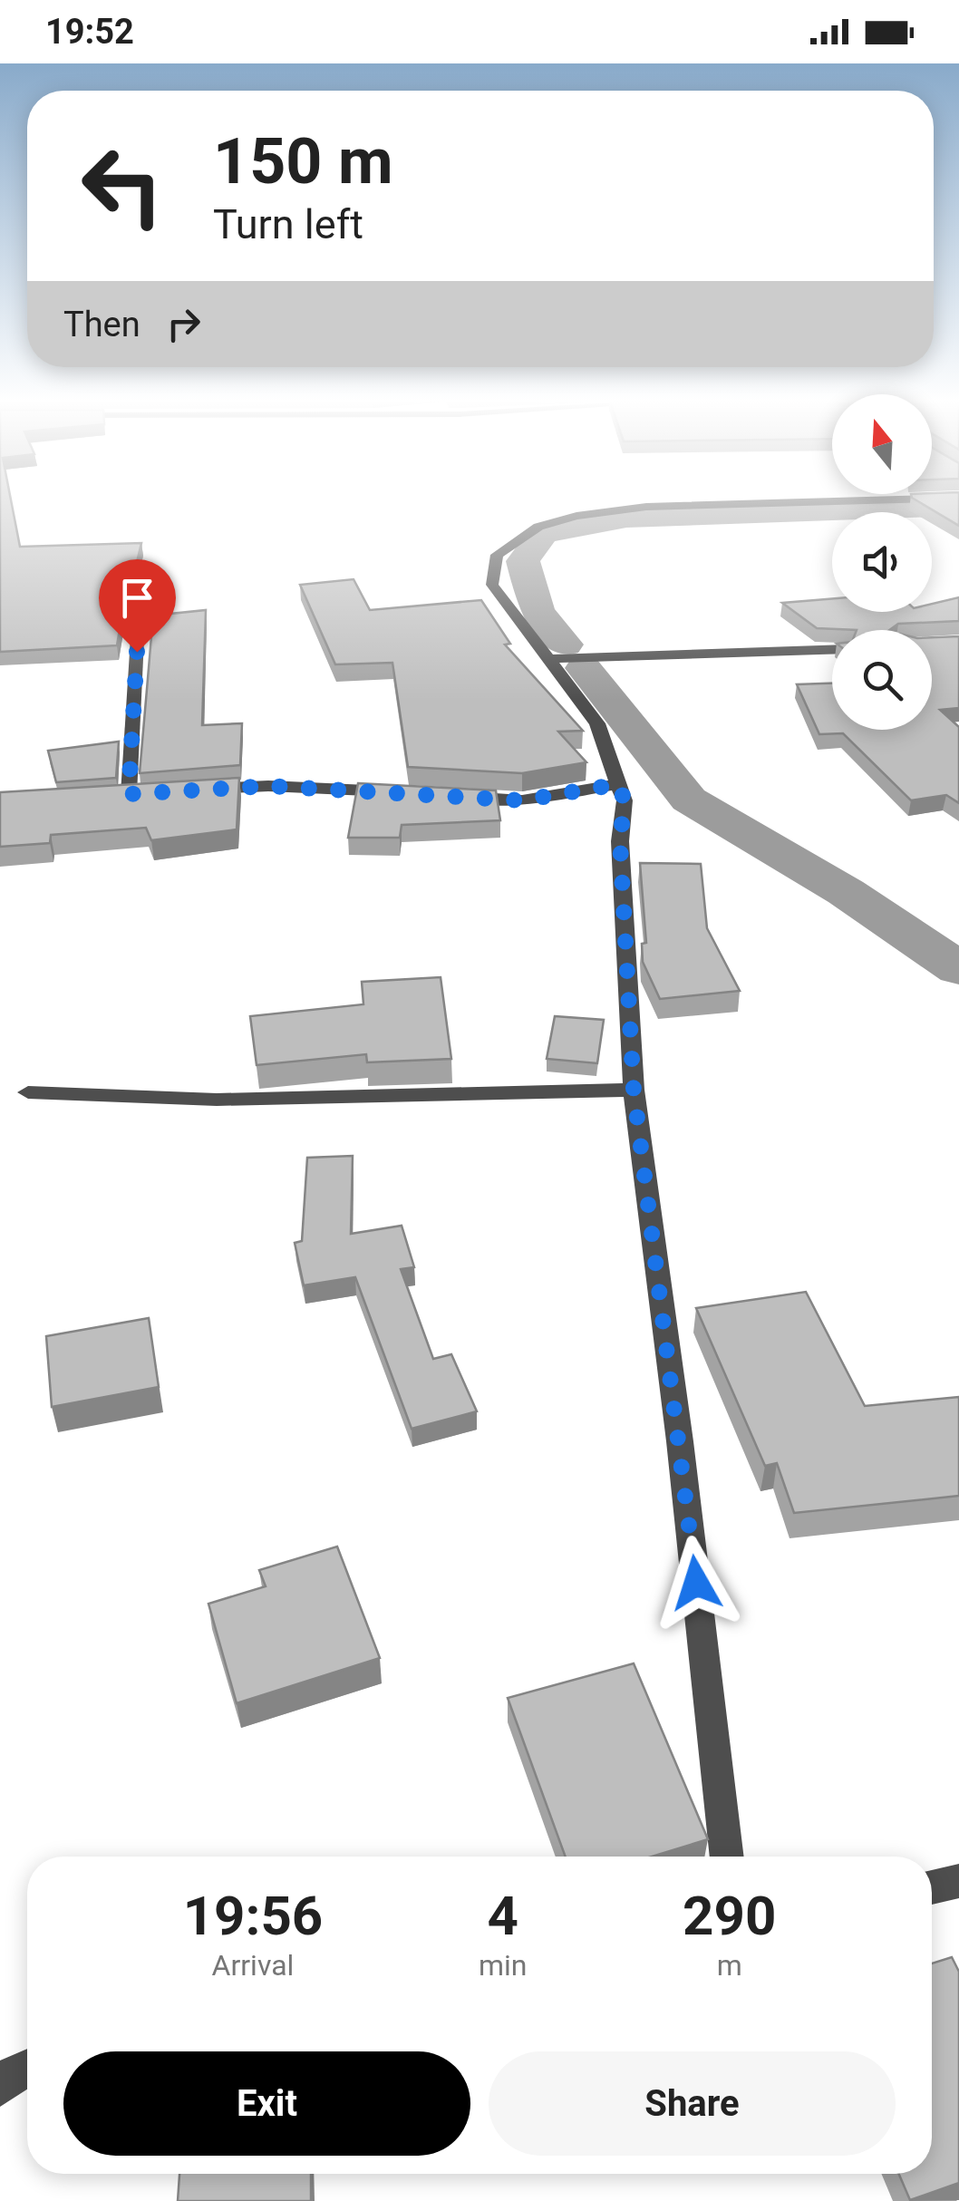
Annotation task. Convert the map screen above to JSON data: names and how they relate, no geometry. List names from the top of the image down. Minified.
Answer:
{"north":"top","page":{"status":"19:52","turn":["150 m","Turn left"],"then":"Then","eta":["19:56","Arrival","4","min","290","m"],"buttons":["Exit","Share"]}}
